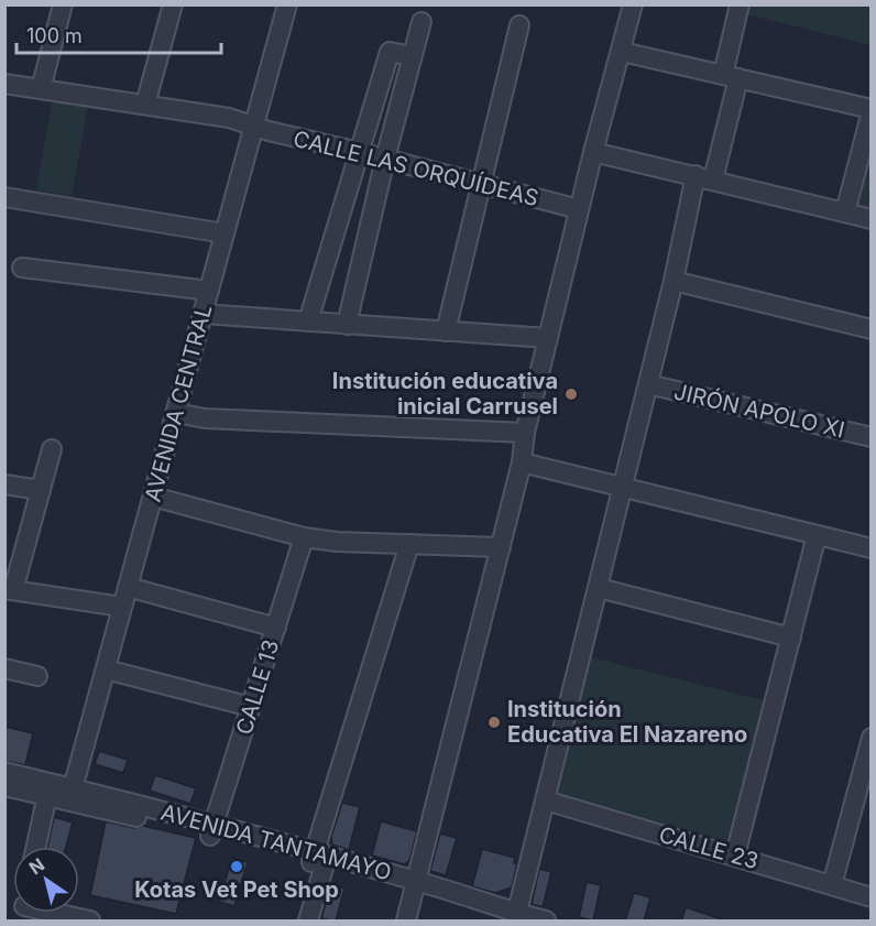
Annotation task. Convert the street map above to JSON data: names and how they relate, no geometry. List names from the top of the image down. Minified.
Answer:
{"streets":{"street":["CALLE LAS ORQUÍDEAS","AVENIDA CENTRAL","JIRÓN APOLO XI","CALLE 13","AVENIDA TANTAMAYO","CALLE 23"]},"crossings":[["CALLE LAS ORQUÍDEAS","AVENIDA CENTRAL"],["AVENIDA CENTRAL","AVENIDA TANTAMAYO"],["CALLE 13","AVENIDA TANTAMAYO"]],"places":["Institución educativa inicial Carrusel","Institución Educativa El Nazareno","Kotas Vet Pet Shop"],"scale_bar":"100 m","north":"top left"}
